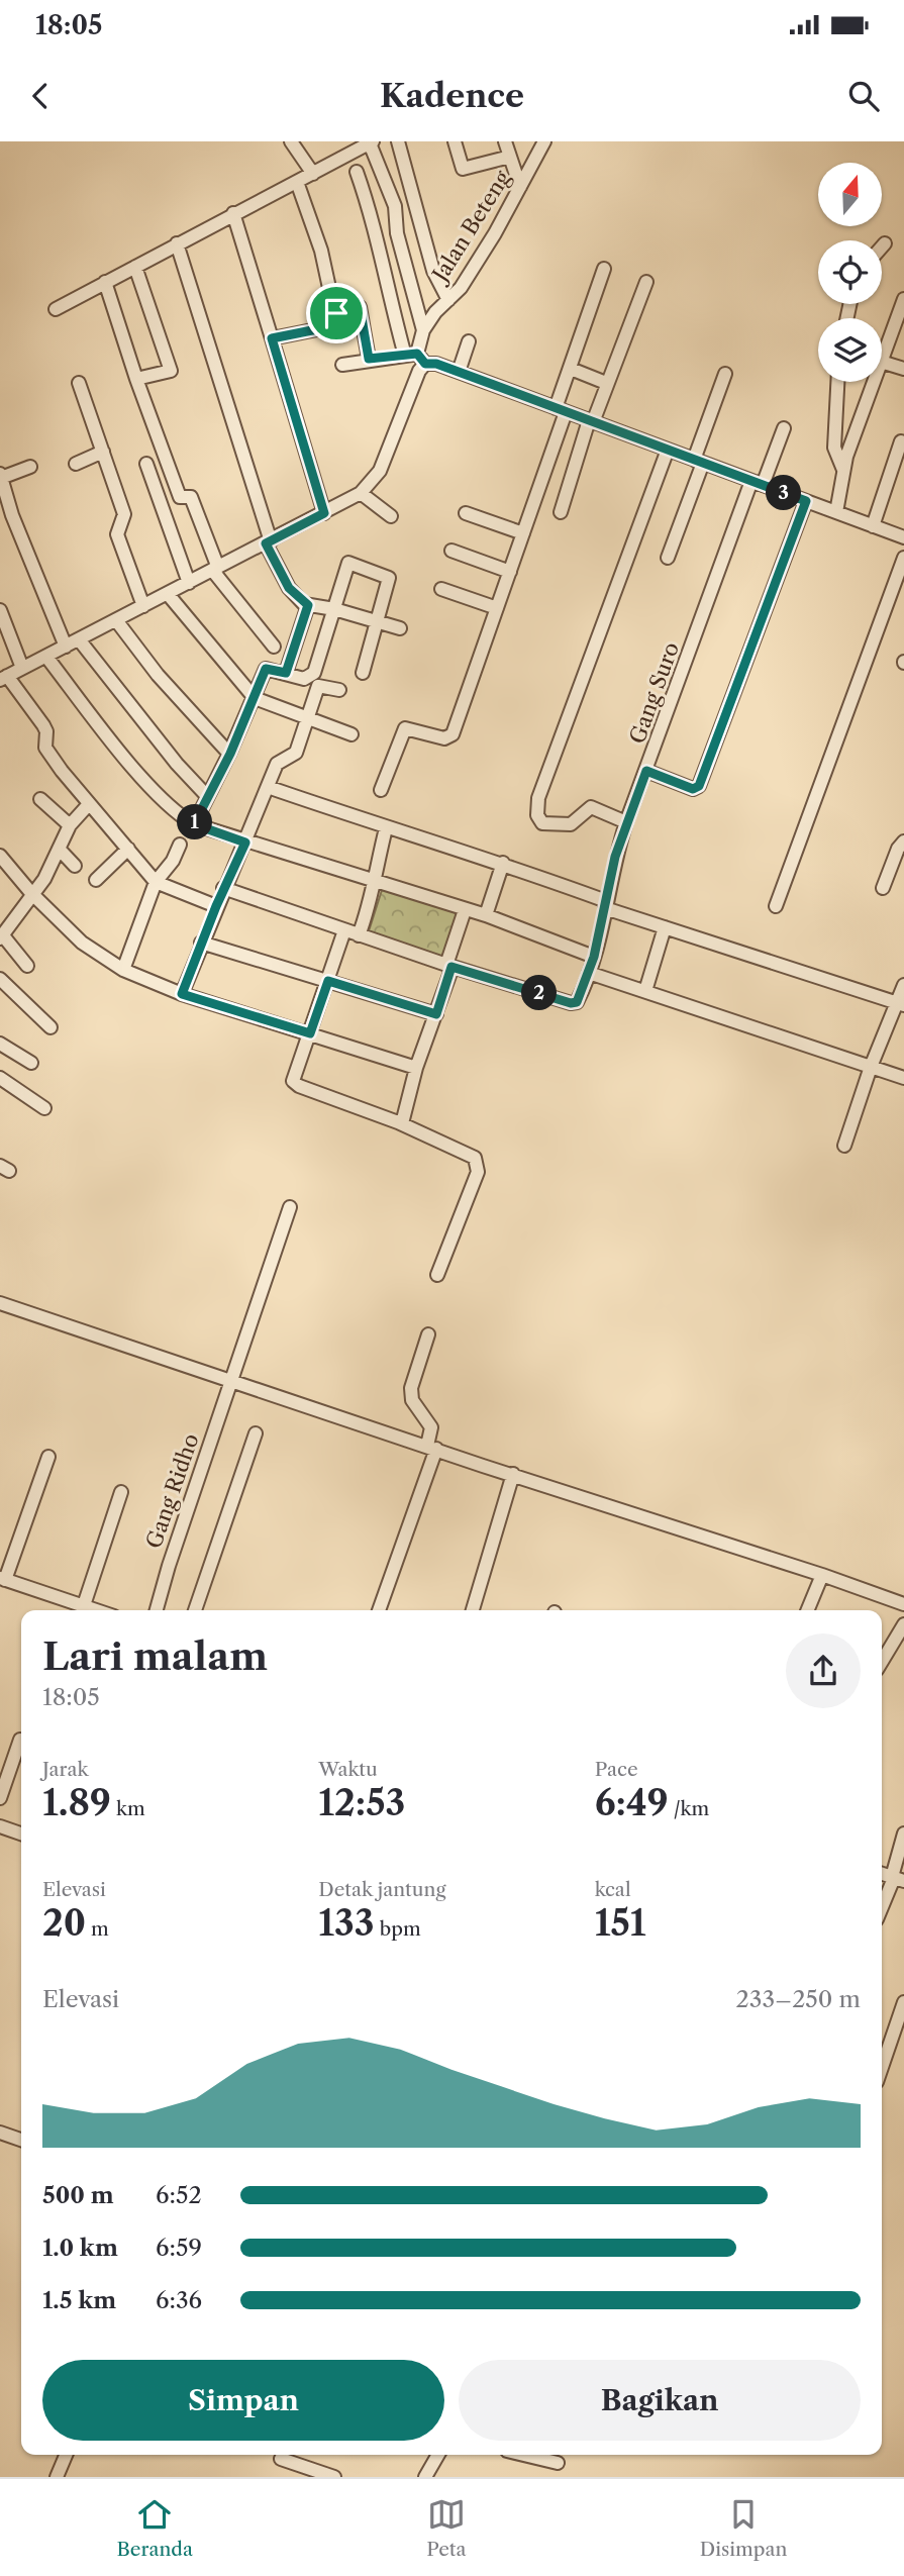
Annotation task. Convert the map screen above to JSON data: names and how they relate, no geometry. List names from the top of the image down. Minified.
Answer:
{"streets":{"street":["Jalan Beteng","Gang Suro","Gang Ridho"]},"north":"top","page":{"status":"18:05","header":"Kadence","pins":["3","1","2"],"heading":["Lari malam","18:05"],"stats":[["Jarak","1.89 km"],["Waktu","12:53"],["Pace","6:49 /km"],["Elevasi","20 m"],["Detak jantung","133 bpm"],["kcal","151"]],"chart":["Elevasi","233–250 m"],"list":[{"name":"500 m","note":"6:52"},{"name":"1.0 km","note":"6:59"},{"name":"1.5 km","note":"6:36"}],"buttons":["Simpan","Bagikan"],"tabs":["Beranda","Peta","Disimpan"]}}
